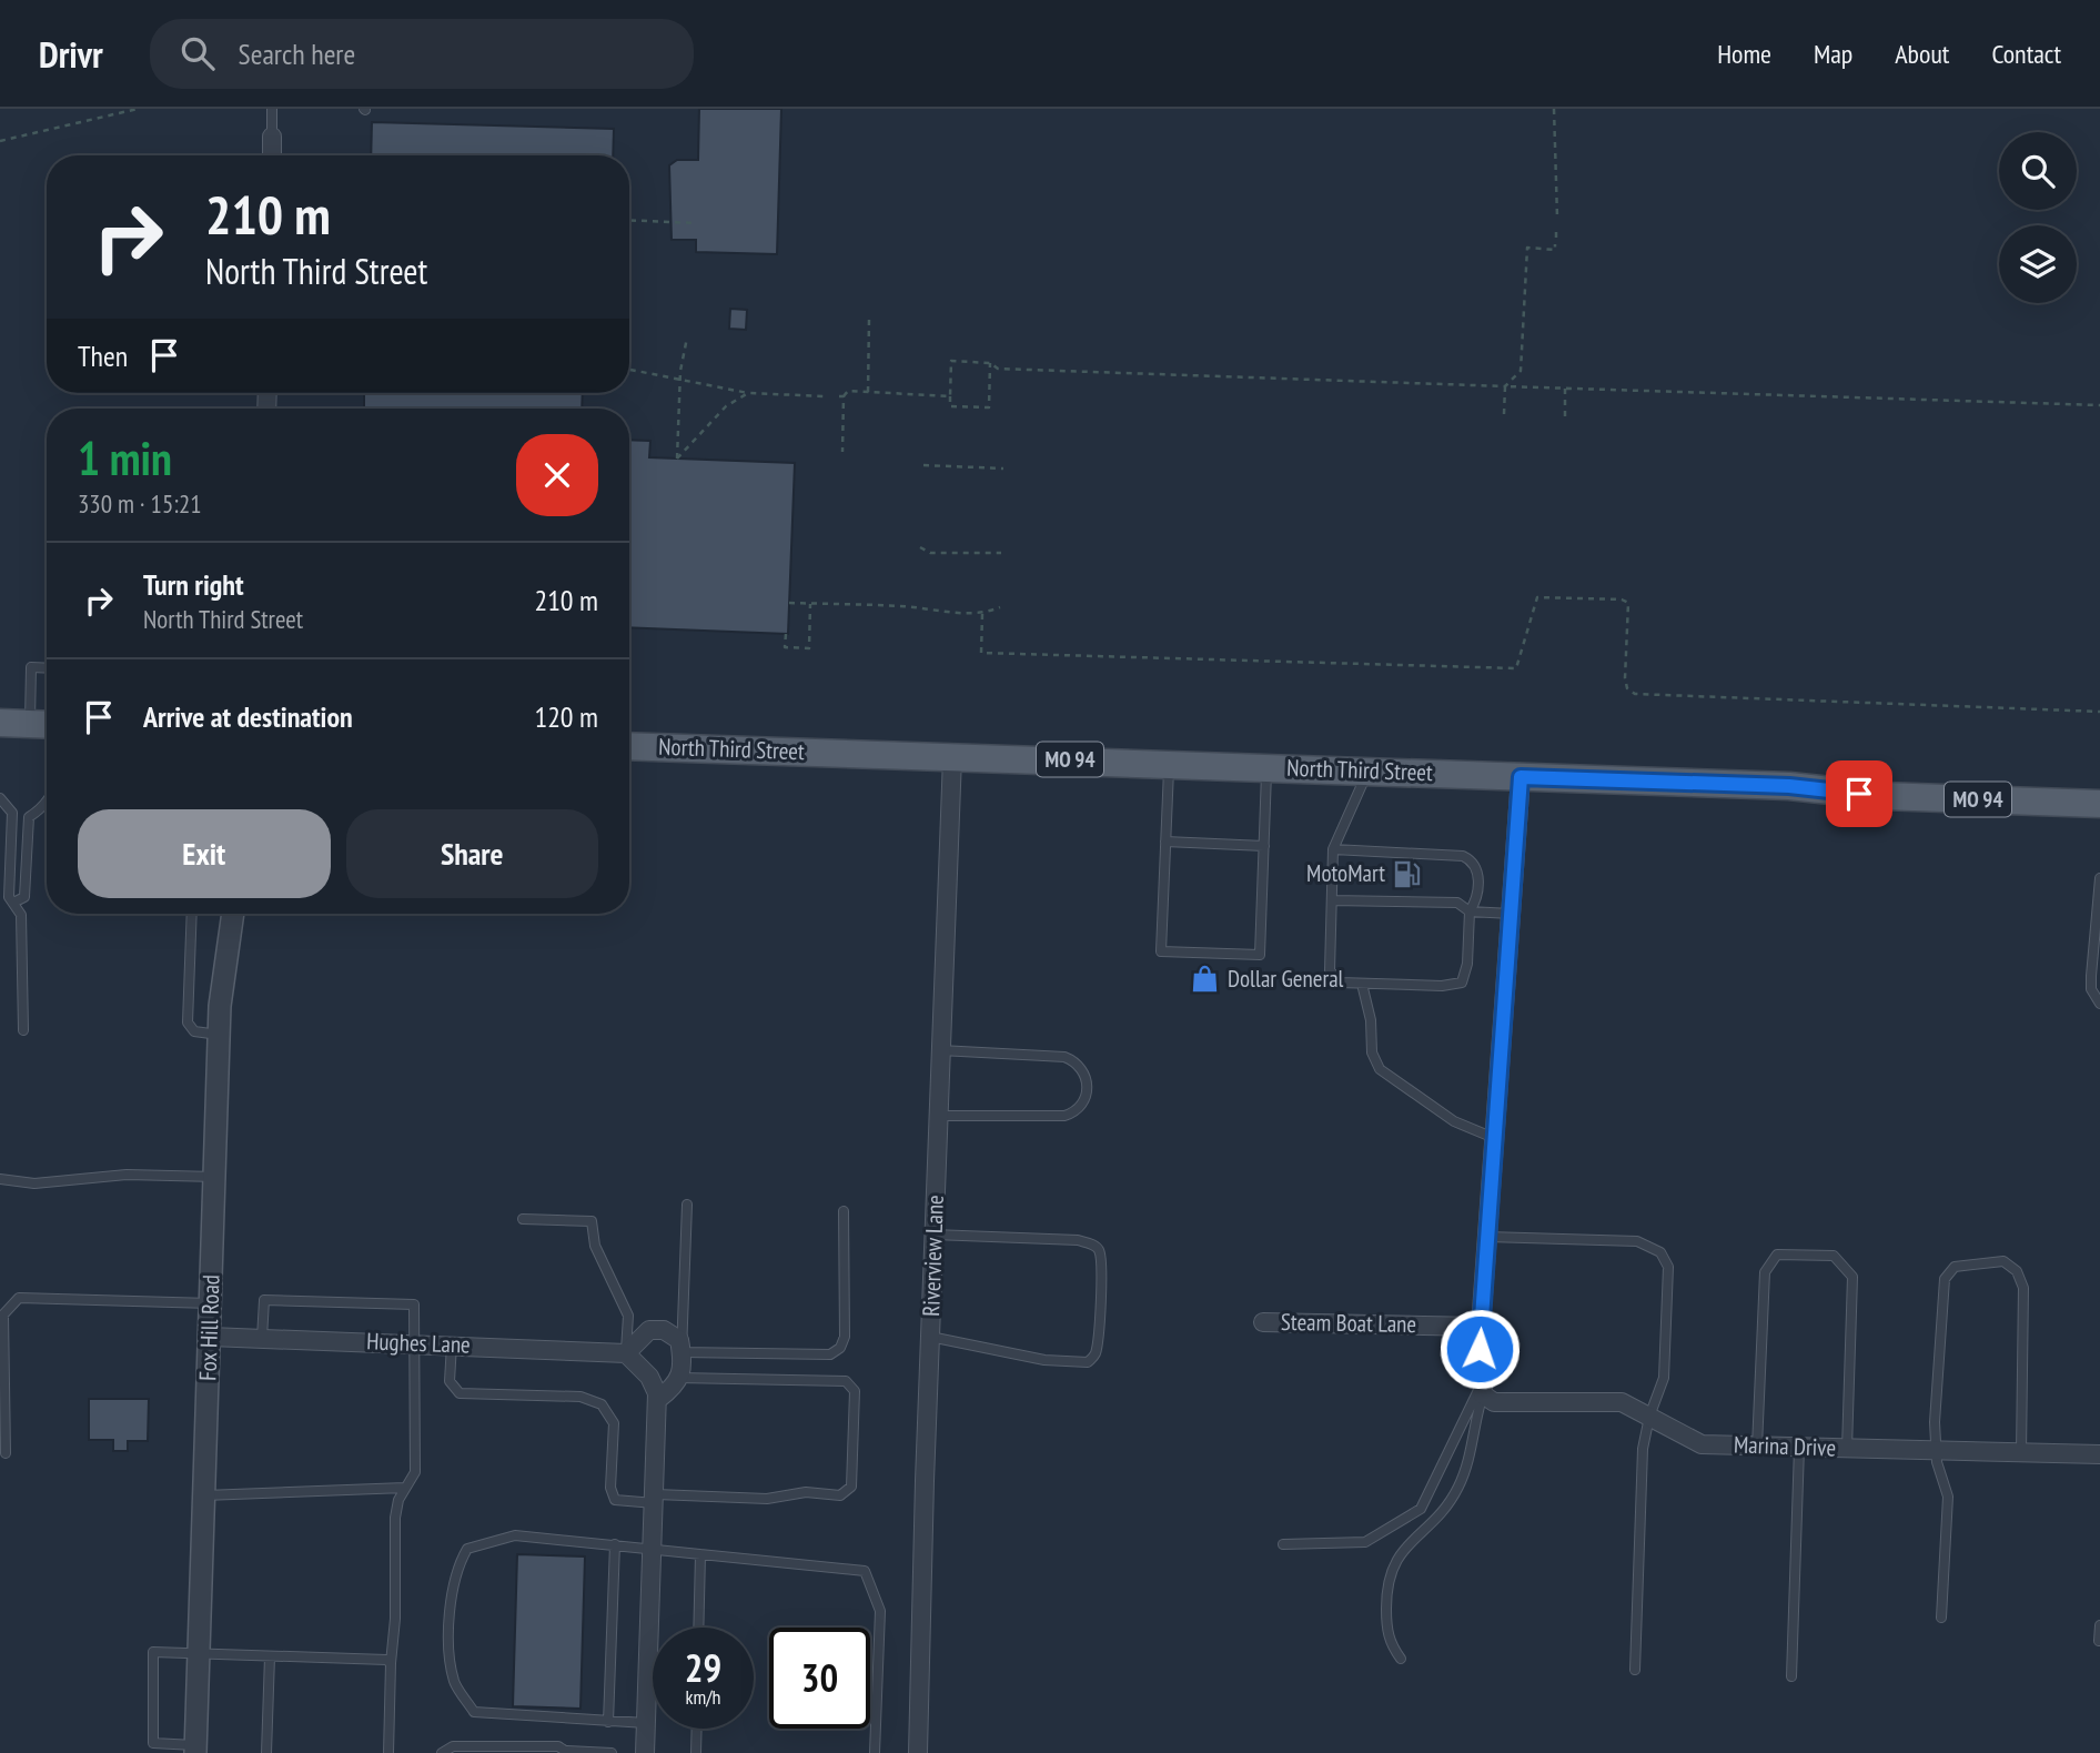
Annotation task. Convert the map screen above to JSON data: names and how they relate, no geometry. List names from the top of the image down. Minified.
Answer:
{"streets":{"main road":["North Third Street","MO 94"],"street":["Riverview Lane","Steam Boat Lane","Fox Hill Road","Hughes Lane","Marina Drive"]},"crossings":[["North Third Street","Riverview Lane"],["Fox Hill Road","Hughes Lane"]],"places":{"fuel station":["MotoMart"],"shop":["Dollar General"]},"page":{"header":"Drivr","search":"Search here","nav":["Home","Map","About","Contact"],"turn":["210 m","North Third Street"],"then":"Then","heading":["1 min","330 m · 15:21"],"list":[{"name":"Turn right","note":"North Third Street","value":"210 m"},{"name":"Arrive at destination","value":"120 m"}],"buttons":["Exit","Share"],"speed":"29 km/h","limit":"30"}}
